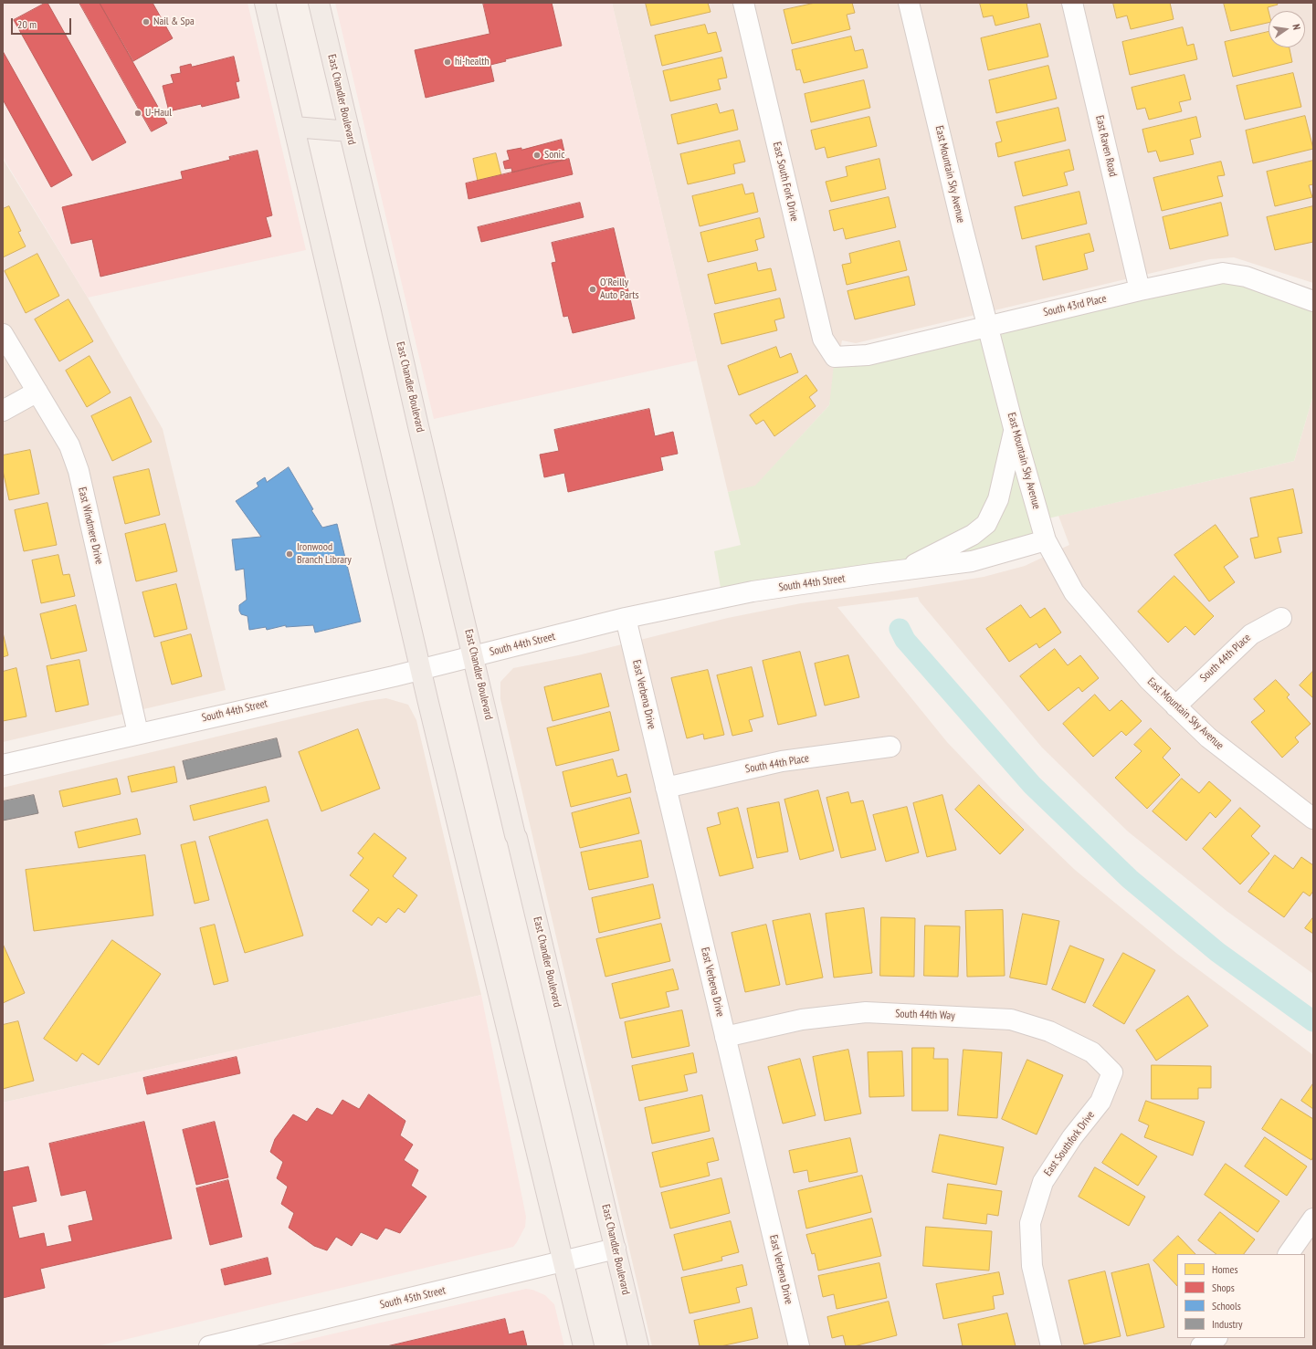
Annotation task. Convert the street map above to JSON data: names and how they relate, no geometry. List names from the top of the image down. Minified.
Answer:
{"streets":{"main road":["East Chandler Boulevard"],"street":["East Raven Road","East Mountain Sky Avenue","East South Fork Drive","South 43rd Place","East Windmere Drive","South 44th Street","South 44th Place","East Verbena Drive","South 44th Way","East Southfork Drive","South 45th Street"]},"crossings":[["East Chandler Boulevard","South 44th Street"],["East Chandler Boulevard","South 45th Street"],["East Raven Road","South 43rd Place"],["East Mountain Sky Avenue","South 43rd Place"],["East Mountain Sky Avenue","South 44th Street"],["East Mountain Sky Avenue","South 44th Place"],["East South Fork Drive","South 43rd Place"],["East Windmere Drive","South 44th Street"],["South 44th Street","East Verbena Drive"],["South 44th Place","East Verbena Drive"],["East Verbena Drive","South 44th Way"],["South 44th Way","East Southfork Drive"]],"places":["Nail & Spa","hi-health","U-Haul","Sonic","O'Reilly Auto Parts","Ironwood Branch Library"],"legend":["Homes","Shops","Schools","Industry"],"scale_bar":"20 m","north":"right"}
